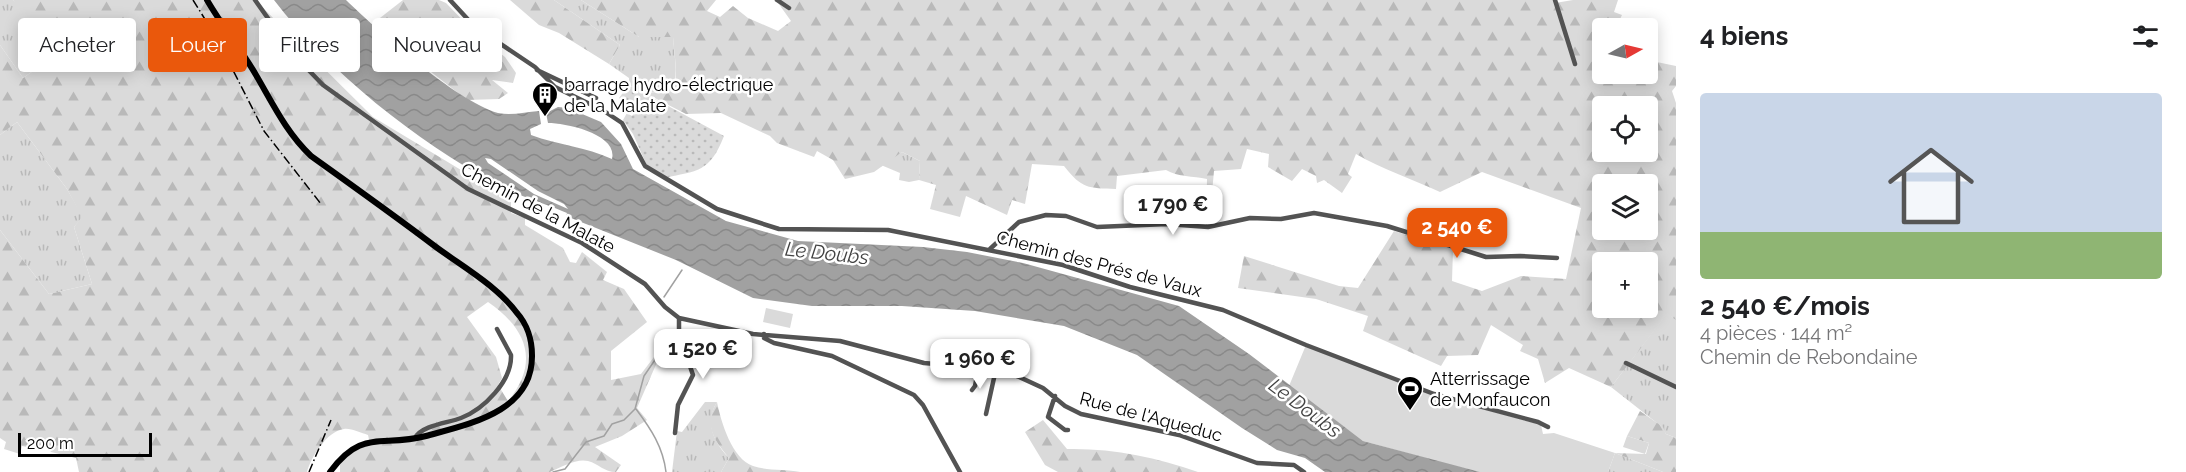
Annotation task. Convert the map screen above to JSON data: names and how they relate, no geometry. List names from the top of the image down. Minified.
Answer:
{"streets":{"street":["Chemin de la Malate","Chemin des Prés de Vaux","Rue de l'Aqueduc"]},"crossings":[["Chemin de la Malate","Rue de l'Aqueduc"]],"water":["Le Doubs"],"places":{"building":["barrage hydro-électrique de la Malate"],"sports":["Atterrissage de Monfaucon"]},"scale_bar":"200 m","north":"right","page":{"heading":"4 biens","map_buttons":"+","chip":["Acheter","Louer","Filtres","Nouveau"],"list":[{"name":"2 540 €/mois","note":"4 pièces · 144 m² · Chemin de Rebondaine"}],"price":["1 790 €","2 540 €","1 520 €","1 960 €"],"scale":"200 m"}}
